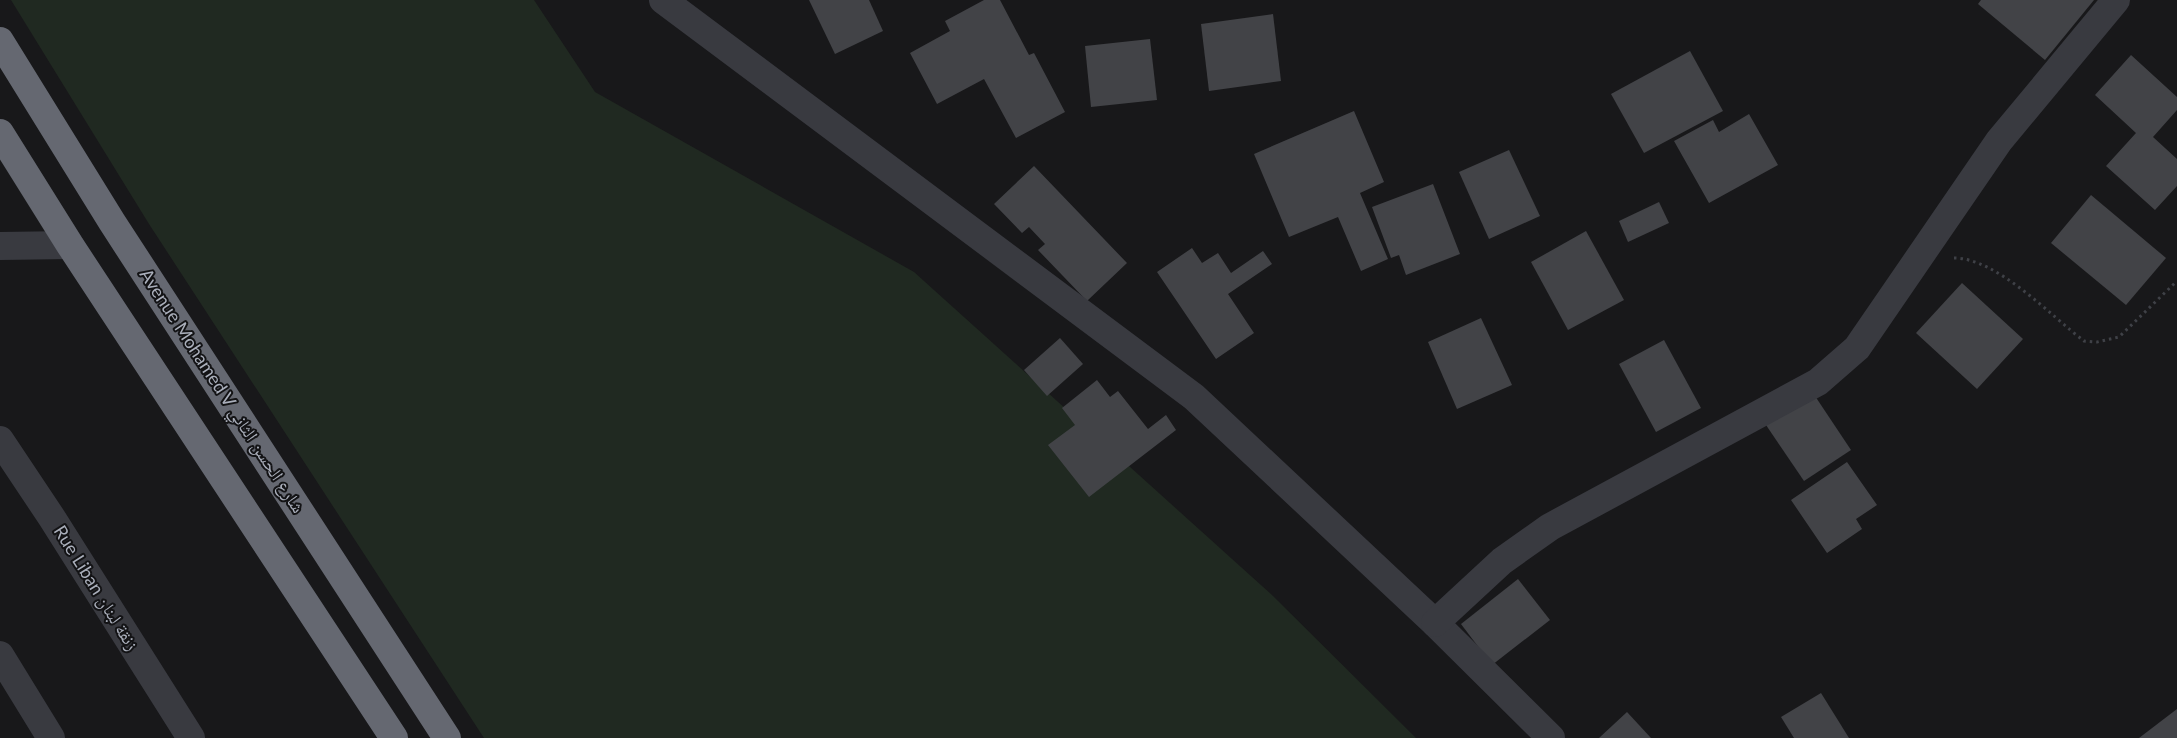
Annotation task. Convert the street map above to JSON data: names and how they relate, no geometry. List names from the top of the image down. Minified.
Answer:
{"streets":{"highway":["Avenue Mohamed V شارع الحسن الثاني"],"street":["Rue Liban زنقة لبنان"]}}
